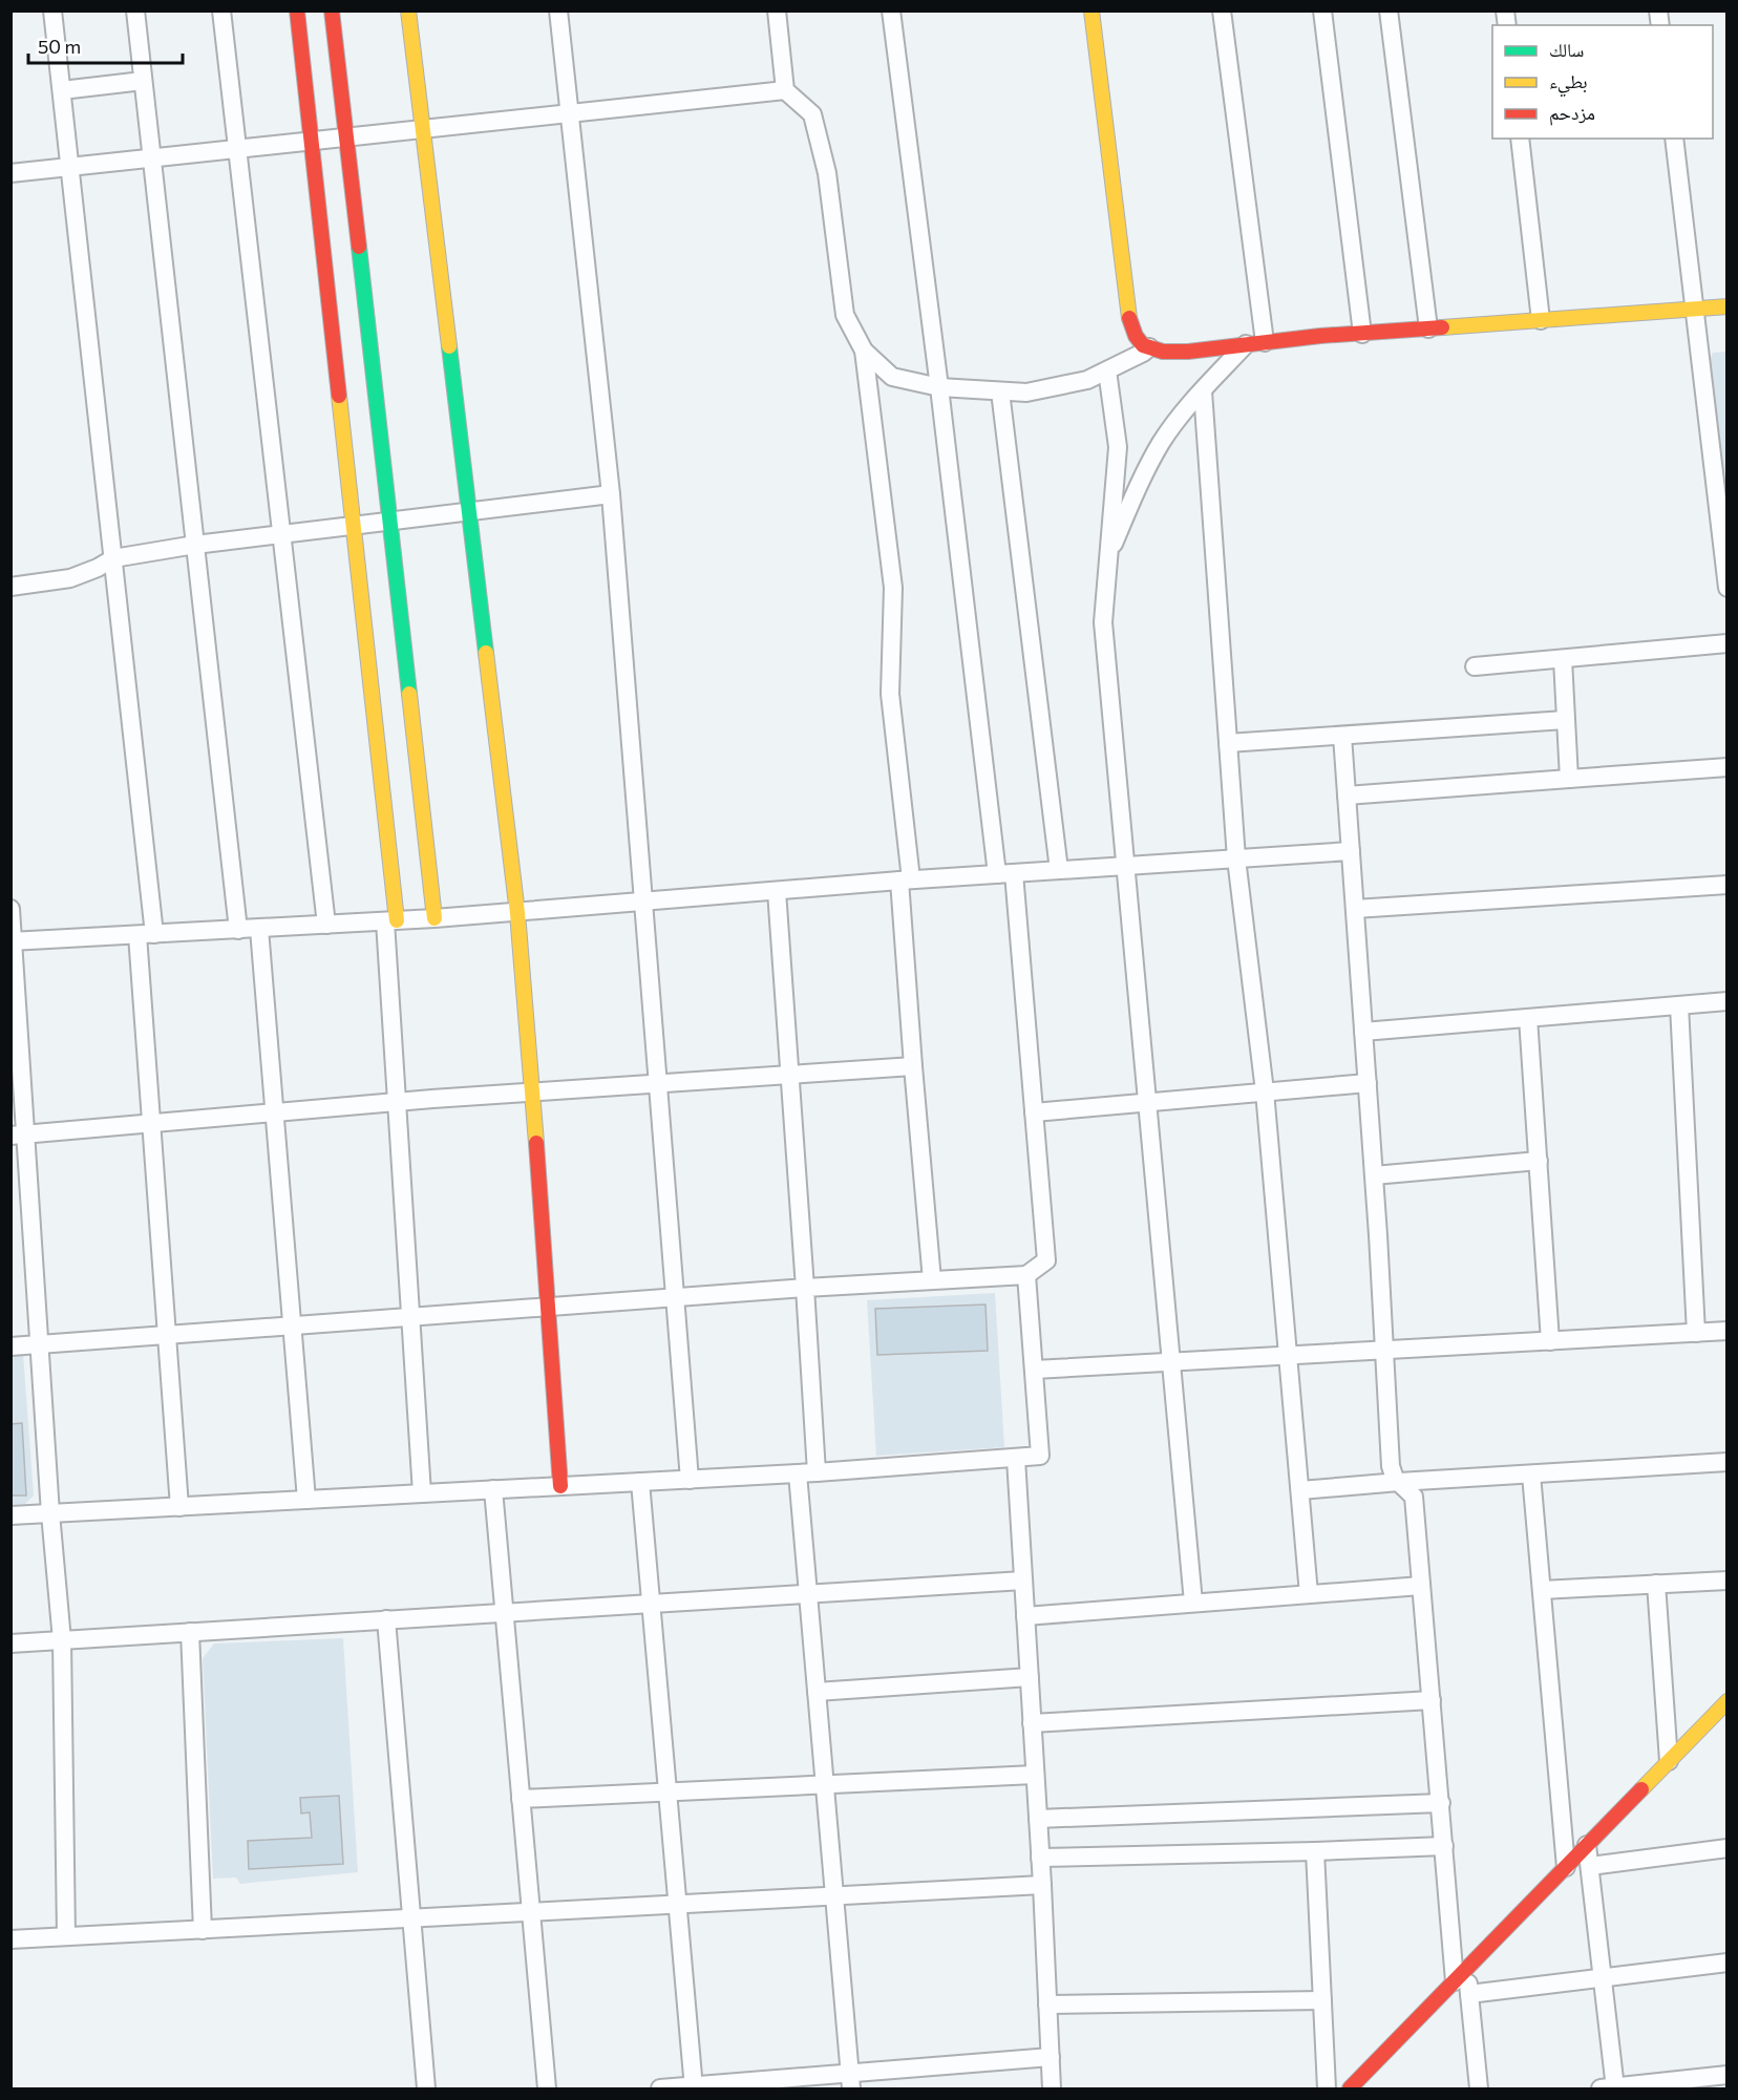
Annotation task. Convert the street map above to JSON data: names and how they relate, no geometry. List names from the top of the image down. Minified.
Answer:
{"legend":["سالك","بطيء","مزدحم"],"scale_bar":"50 m"}
